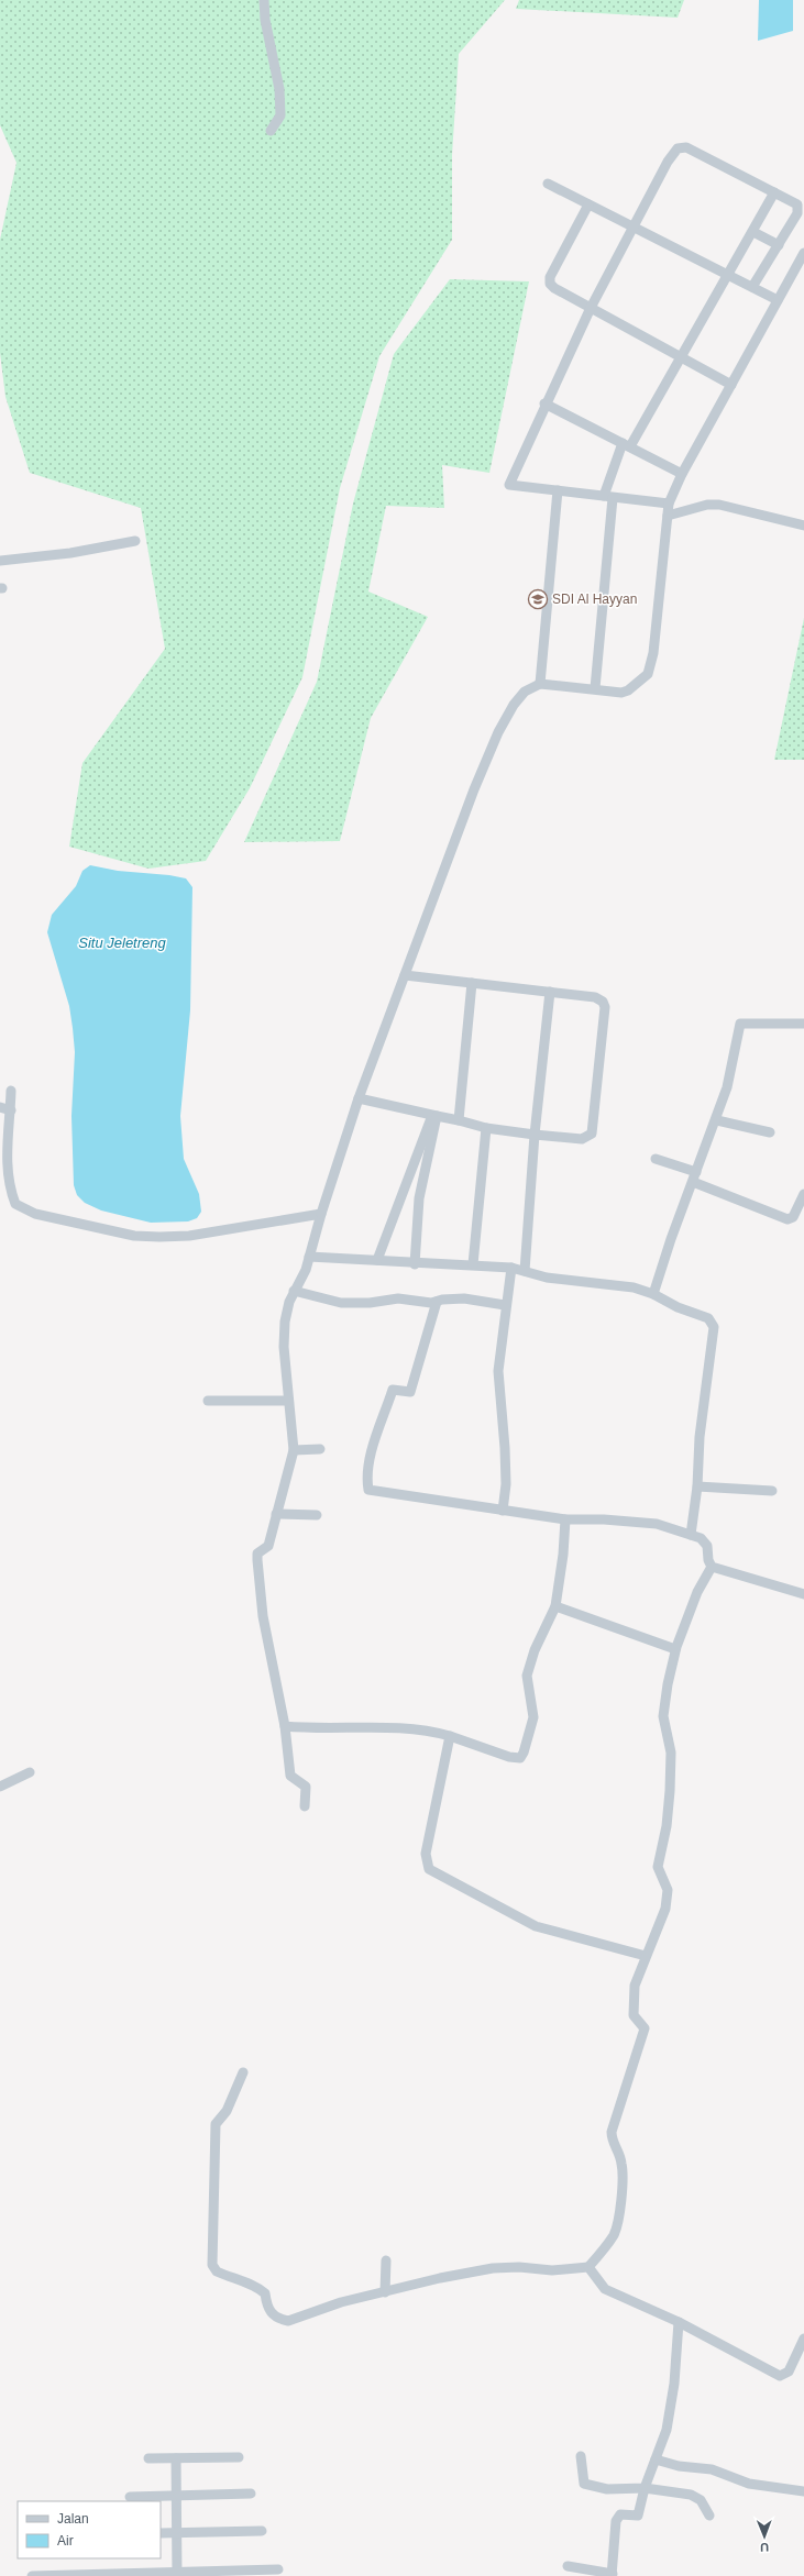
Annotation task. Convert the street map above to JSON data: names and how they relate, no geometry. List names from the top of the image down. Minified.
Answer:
{"water":["Situ Jeletreng"],"places":{"school or university":["SDI Al Hayyan"]},"legend":["Jalan","Air"],"north":"bottom"}
